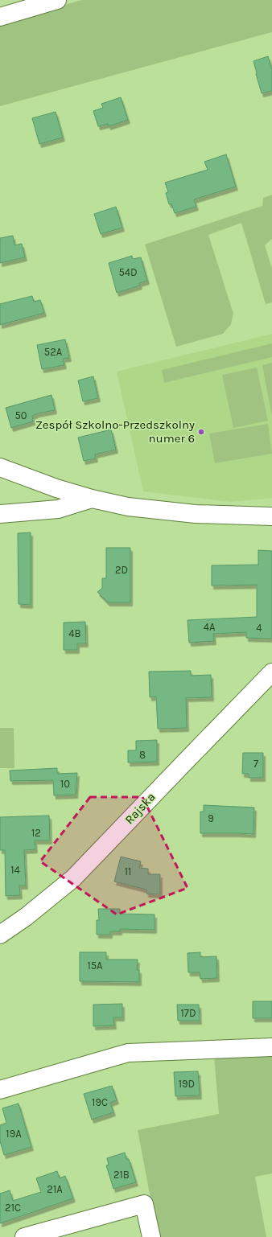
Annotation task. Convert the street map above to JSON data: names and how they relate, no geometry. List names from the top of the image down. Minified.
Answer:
{"streets":{"street":["Rajska"]},"places":["Zespół Szkolno-Przedszkolny numer 6"],"house_numbers":["54D","52A","50","2D","4A","4","4B","8","7","10","9","12","14","11","15A","17D","19D","19C","19A","21B","21A","21C"]}
